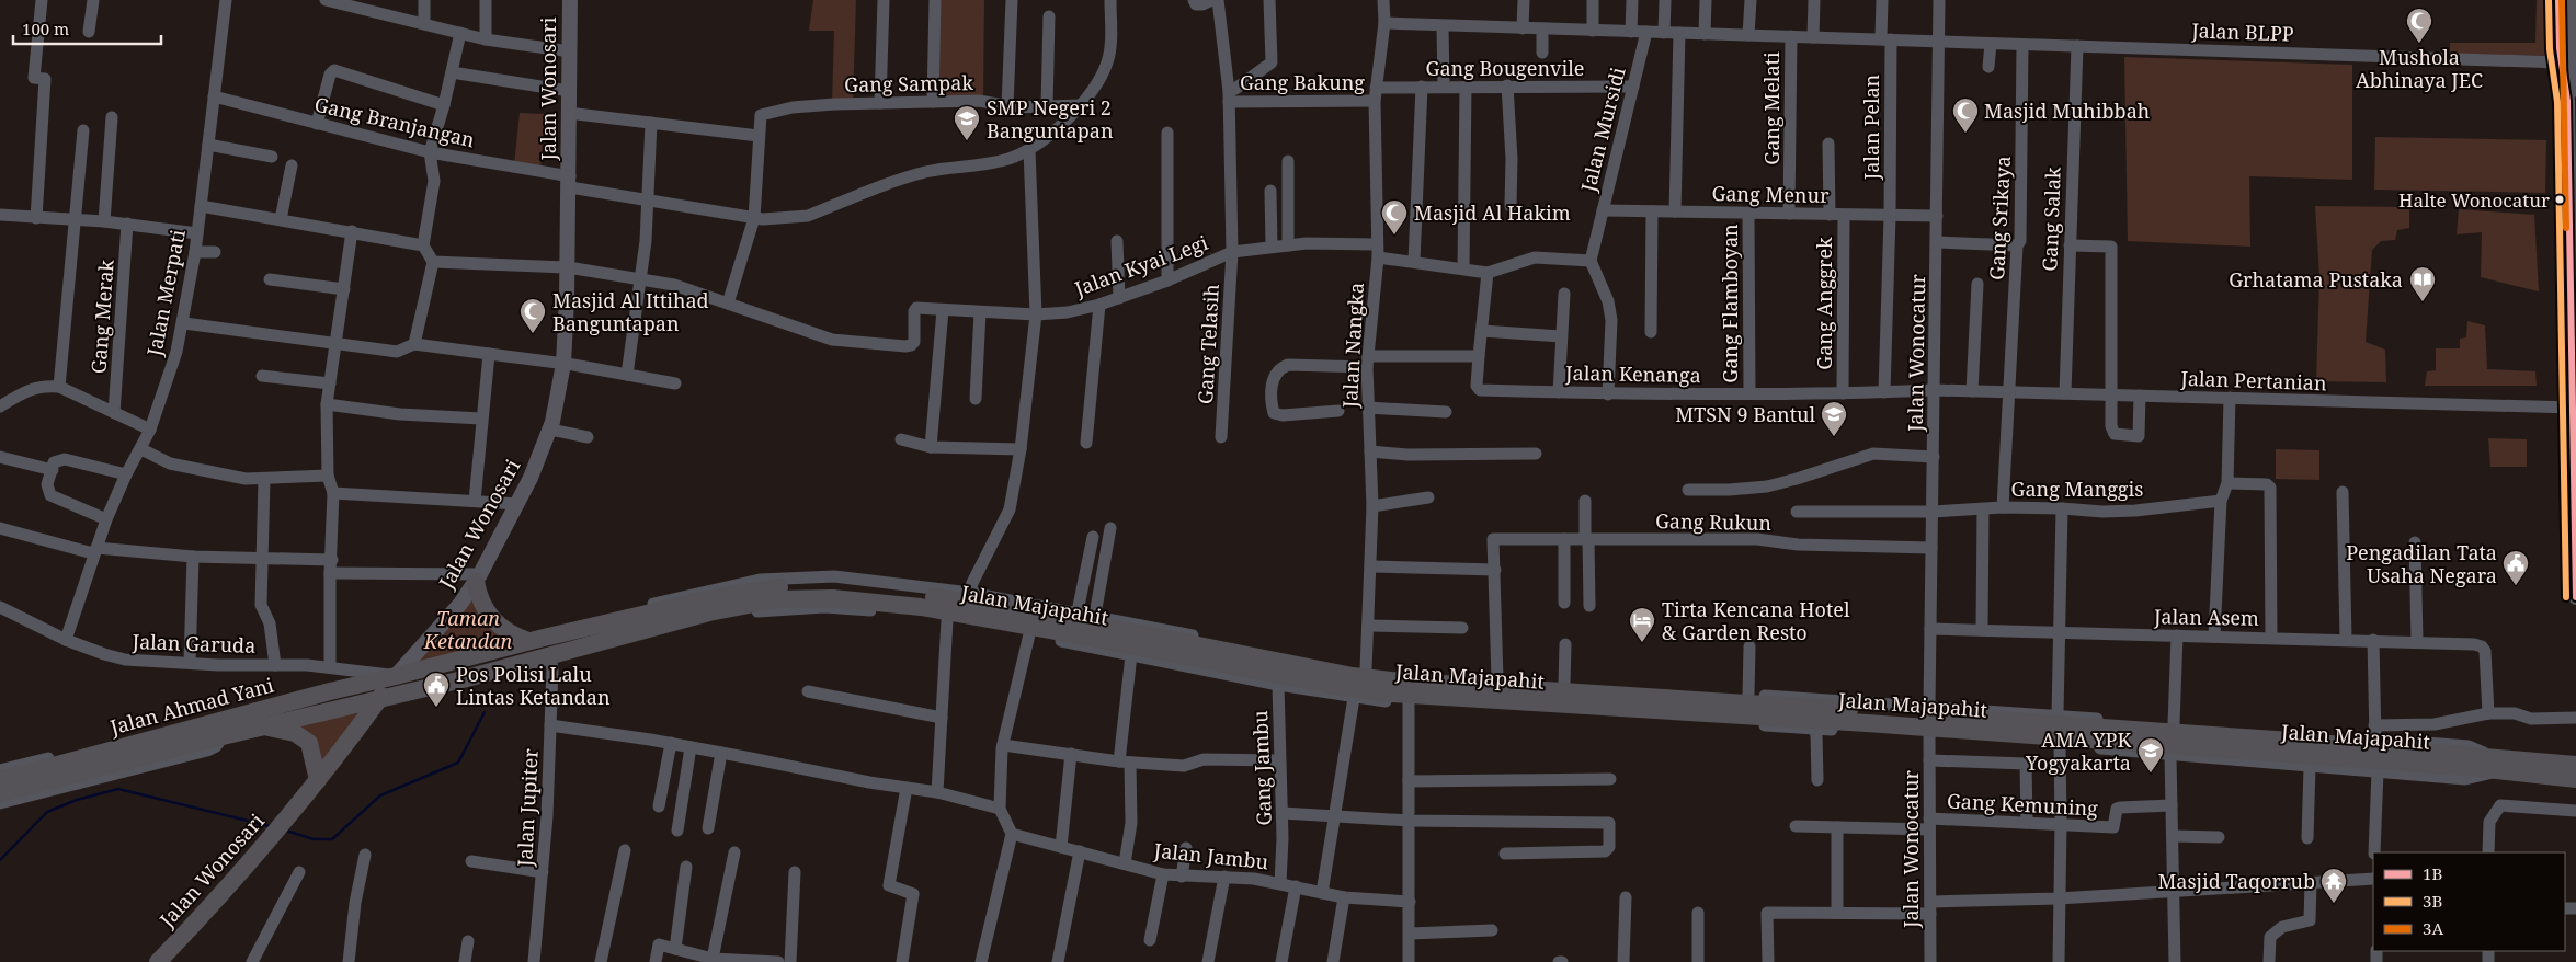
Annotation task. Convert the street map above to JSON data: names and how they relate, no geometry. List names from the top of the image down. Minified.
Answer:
{"streets":{"highway":["Jalan Wonosari","Jalan Majapahit","Jalan Ahmad Yani"],"street":["Jalan BLPP","Gang Bougenvile","Gang Bakung","Gang Sampak","Gang Melati","Gang Branjangan","Jalan Pelan","Jalan Mursidi","Gang Menur","Gang Srikaya","Gang Salak","Jalan Kyai Legi","Jalan Merpati","Gang Flamboyan","Gang Anggrek","Gang Merak","Gang Telasih","Jalan Nangka","Jalan Wonocatur","Jalan Kenanga","Jalan Pertanian","Gang Manggis","Gang Rukun","Jalan Asem","Jalan Garuda","Gang Jambu","Gang Kemuning","Jalan Jupiter","Jalan Jambu"]},"crossings":[["Jalan BLPP","Gang Melati"],["Jalan BLPP","Jalan Pelan"],["Jalan BLPP","Jalan Mursidi"],["Jalan BLPP","Gang Srikaya"],["Jalan BLPP","Gang Salak"],["Jalan BLPP","Jalan Nangka"],["Jalan BLPP","Jalan Wonocatur"],["Gang Bougenvile","Jalan Mursidi"],["Gang Bougenvile","Jalan Nangka"],["Gang Bakung","Gang Telasih"],["Gang Bakung","Jalan Nangka"],["Gang Sampak","Gang Branjangan"],["Gang Sampak","Jalan Kyai Legi"],["Jalan Wonosari","Gang Branjangan"],["Jalan Wonosari","Jalan Majapahit"],["Jalan Wonosari","Jalan Garuda"],["Jalan Wonosari","Jalan Ahmad Yani"],["Gang Melati","Gang Menur"],["Gang Branjangan","Jalan Merpati"],["Jalan Pelan","Gang Menur"],["Jalan Pelan","Jalan Kenanga"],["Jalan Mursidi","Gang Menur"],["Gang Menur","Gang Flamboyan"],["Gang Menur","Gang Anggrek"],["Gang Menur","Jalan Wonocatur"],["Gang Srikaya","Jalan Pertanian"],["Gang Srikaya","Gang Manggis"],["Gang Salak","Jalan Pertanian"],["Jalan Kyai Legi","Gang Telasih"],["Jalan Kyai Legi","Jalan Nangka"],["Jalan Merpati","Jalan Garuda"],["Gang Flamboyan","Jalan Kenanga"],["Gang Anggrek","Jalan Kenanga"],["Jalan Wonocatur","Jalan Kenanga"],["Jalan Wonocatur","Jalan Pertanian"],["Jalan Wonocatur","Gang Manggis"],["Jalan Wonocatur","Gang Rukun"],["Jalan Wonocatur","Jalan Asem"],["Jalan Wonocatur","Gang Kemuning"],["Jalan Kenanga","Jalan Pertanian"],["Jalan Majapahit","Jalan Garuda"],["Jalan Majapahit","Jalan Ahmad Yani"],["Jalan Majapahit","Jalan Jupiter"],["Jalan Garuda","Jalan Ahmad Yani"],["Gang Jambu","Jalan Jambu"]],"parks":["Taman Ketandan"],"places":{"mosque":["Mushola Abhinaya JEC","Masjid Muhibbah","Masjid Al Hakim","Masjid Al Ittihad Banguntapan"],"school or university":["SMP Negeri 2 Banguntapan","MTSN 9 Bantul","AMA YPK Yogyakarta"],"other":["Halte Wonocatur"],"library":["Grhatama Pustaka"],"public building":["Pengadilan Tata Usaha Negara","Pos Polisi Lalu Lintas Ketandan"],"hotel":["Tirta Kencana Hotel & Garden Resto"],"temple":["Masjid Taqorrub"]},"lines":["transit line 1B","transit line 3B","transit line 3A"],"legend":["1B","3B","3A"],"scale_bar":"100 m"}
